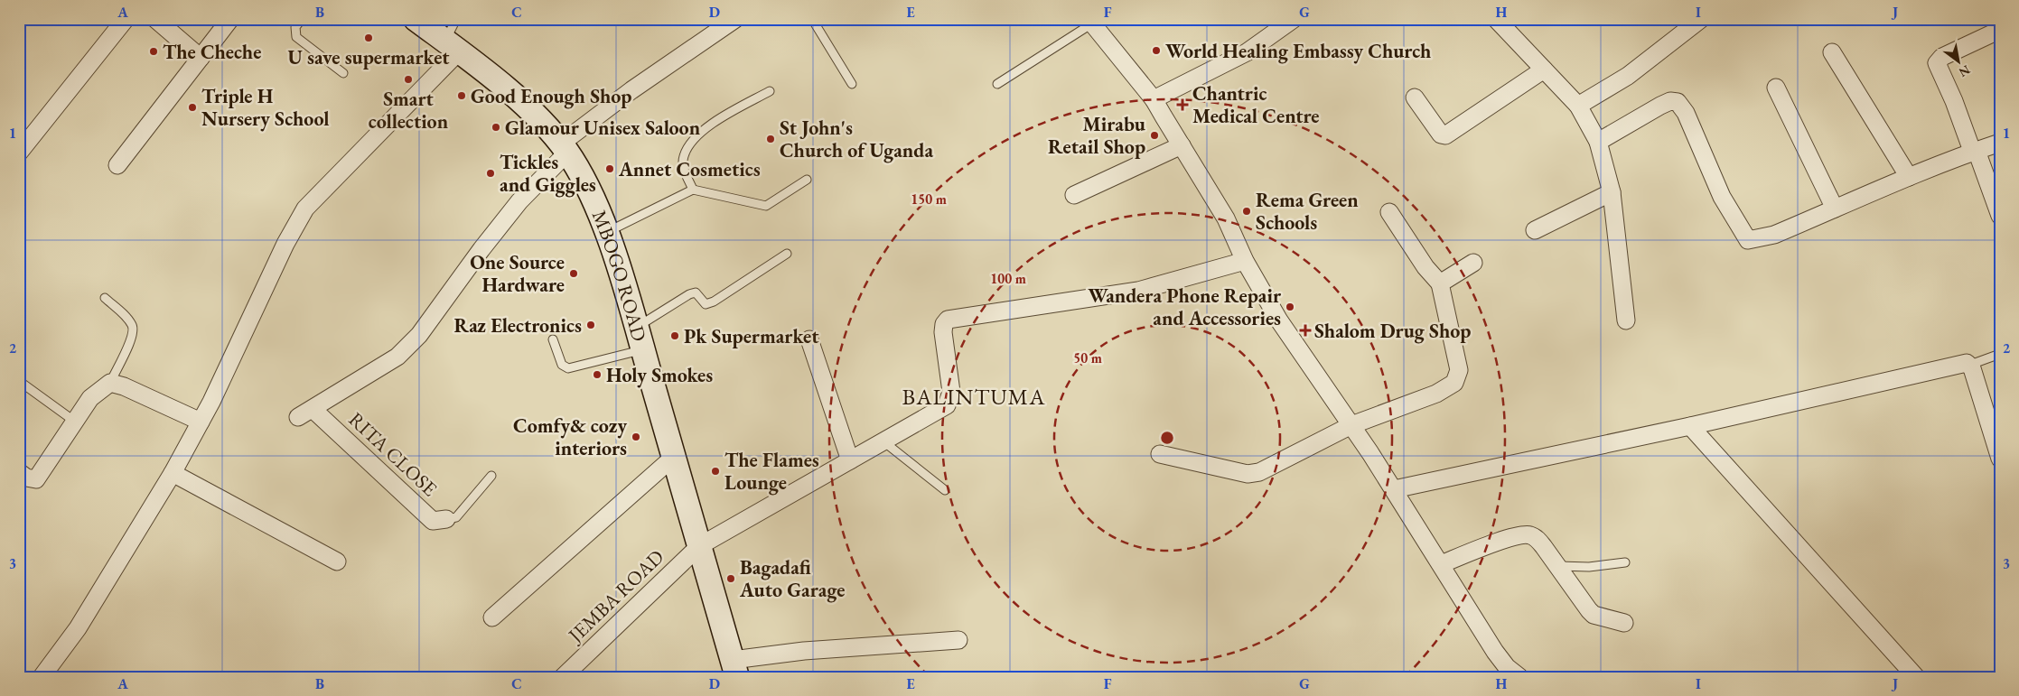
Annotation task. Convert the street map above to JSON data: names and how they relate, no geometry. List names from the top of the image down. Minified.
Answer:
{"streets":{"main road":["MBOGO ROAD"],"street":["RITA CLOSE","JEMBA ROAD"]},"crossings":[["MBOGO ROAD","JEMBA ROAD"]],"districts":["BALINTUMA"],"places":{"other":["U save supermarket","World Healing Embassy Church","The Cheche","Smart collection","Good Enough Shop","Triple H Nursery School","Glamour Unisex Saloon","Mirabu Retail Shop","St John's Church of Uganda","Annet Cosmetics","Tickles and Giggles","Rema Green Schools","One Source Hardware","Wandera Phone Repair and Accessories","Raz Electronics","Pk Supermarket","Holy Smokes","Comfy& cozy interiors","The Flames Lounge","Bagadafi Auto Garage"],"health":["Chantric Medical Centre","Shalom Drug Shop"]},"north":"bottom right","grid":{"columns":["A","B","C","D","E","F","G","H","I","J"],"rows":["1","2","3"]},"rings":["150 m","100 m","50 m"]}
